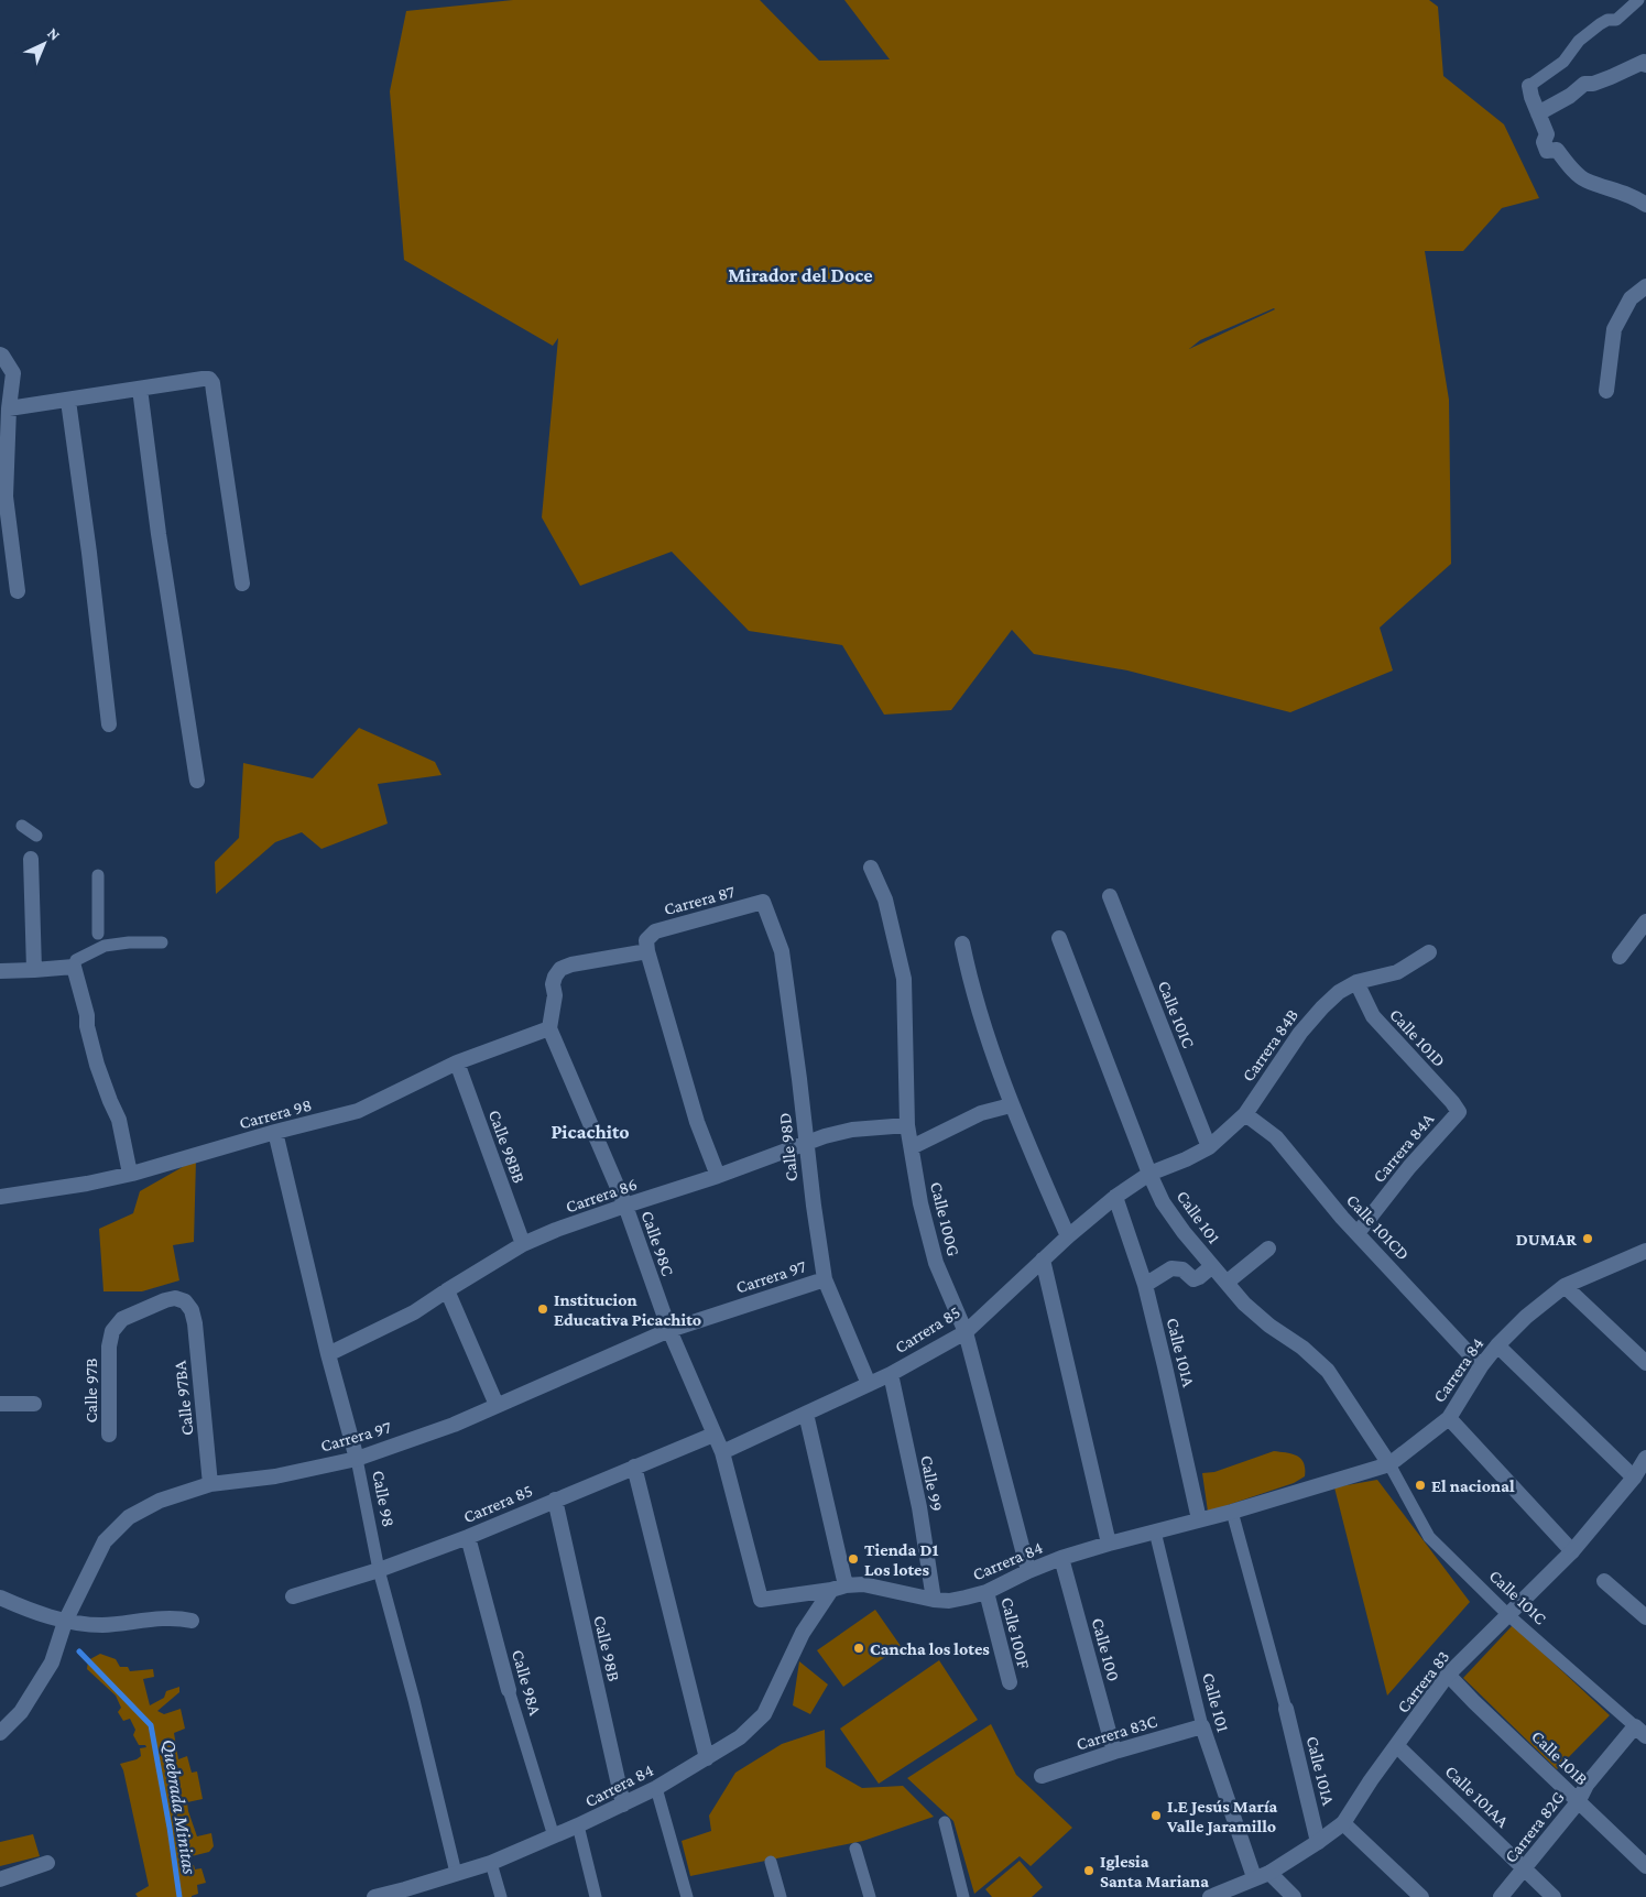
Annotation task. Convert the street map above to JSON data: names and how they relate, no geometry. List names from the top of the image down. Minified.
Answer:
{"streets":{"street":["Carrera 87","Calle 101C","Calle 101D","Carrera 84B","Carrera 98","Calle 98BB","Calle 98D","Carrera 84A","Carrera 86","Calle 101","Calle 100G","Calle 101CD","Calle 98C","Carrera 97","Carrera 85","Calle 101A","Carrera 84","Calle 97B","Calle 97BA","Calle 99","Calle 98","Calle 100F","Calle 98B","Calle 100","Carrera 83","Calle 98A","Carrera 83C","Calle 101B","Calle 101AA","Carrera 82G"]},"crossings":[["Carrera 87","Calle 98D"],["Calle 101C","Carrera 84B"],["Calle 101C","Calle 101"],["Calle 101C","Carrera 84"],["Calle 101C","Carrera 83"],["Calle 101C","Carrera 82G"],["Calle 101D","Carrera 84B"],["Calle 101D","Carrera 84A"],["Carrera 84B","Calle 101"],["Carrera 84B","Calle 101CD"],["Carrera 84B","Carrera 85"],["Carrera 98","Calle 98BB"],["Carrera 98","Calle 98C"],["Carrera 98","Calle 98"],["Calle 98BB","Carrera 86"],["Calle 98D","Carrera 86"],["Calle 98D","Carrera 97"],["Calle 98D","Carrera 85"],["Carrera 84A","Calle 101CD"],["Carrera 86","Calle 100G"],["Carrera 86","Calle 98C"],["Carrera 86","Calle 98"],["Calle 101","Carrera 85"],["Calle 101","Carrera 84"],["Calle 101","Carrera 83"],["Calle 101","Carrera 83C"],["Calle 100G","Carrera 85"],["Calle 100G","Carrera 84"],["Calle 101CD","Carrera 84"],["Calle 98C","Carrera 97"],["Calle 98C","Carrera 85"],["Calle 98C","Carrera 84"],["Carrera 97","Calle 97BA"],["Carrera 97","Calle 98"],["Carrera 85","Calle 101A"],["Carrera 85","Calle 99"],["Carrera 85","Calle 98"],["Carrera 85","Calle 98B"],["Carrera 85","Calle 98A"],["Calle 101A","Carrera 84"],["Calle 101A","Carrera 83"],["Carrera 84","Calle 99"],["Carrera 84","Calle 98"],["Carrera 84","Calle 100F"],["Carrera 84","Calle 98B"],["Carrera 84","Calle 100"],["Carrera 84","Calle 98A"],["Calle 97B","Calle 97BA"],["Calle 100","Carrera 83C"],["Carrera 83","Calle 101B"],["Carrera 83","Calle 101AA"],["Calle 101B","Carrera 82G"],["Calle 101AA","Carrera 82G"]],"districts":["Mirador del Doce","Picachito"],"water":["Quebrada Minitas"],"places":["DUMAR","Institucion Educativa Picachito","El nacional","Tienda D1 Los lotes","Cancha los lotes","I.E Jesús María Valle Jaramillo","Iglesia Santa Mariana"],"north":"top right"}
